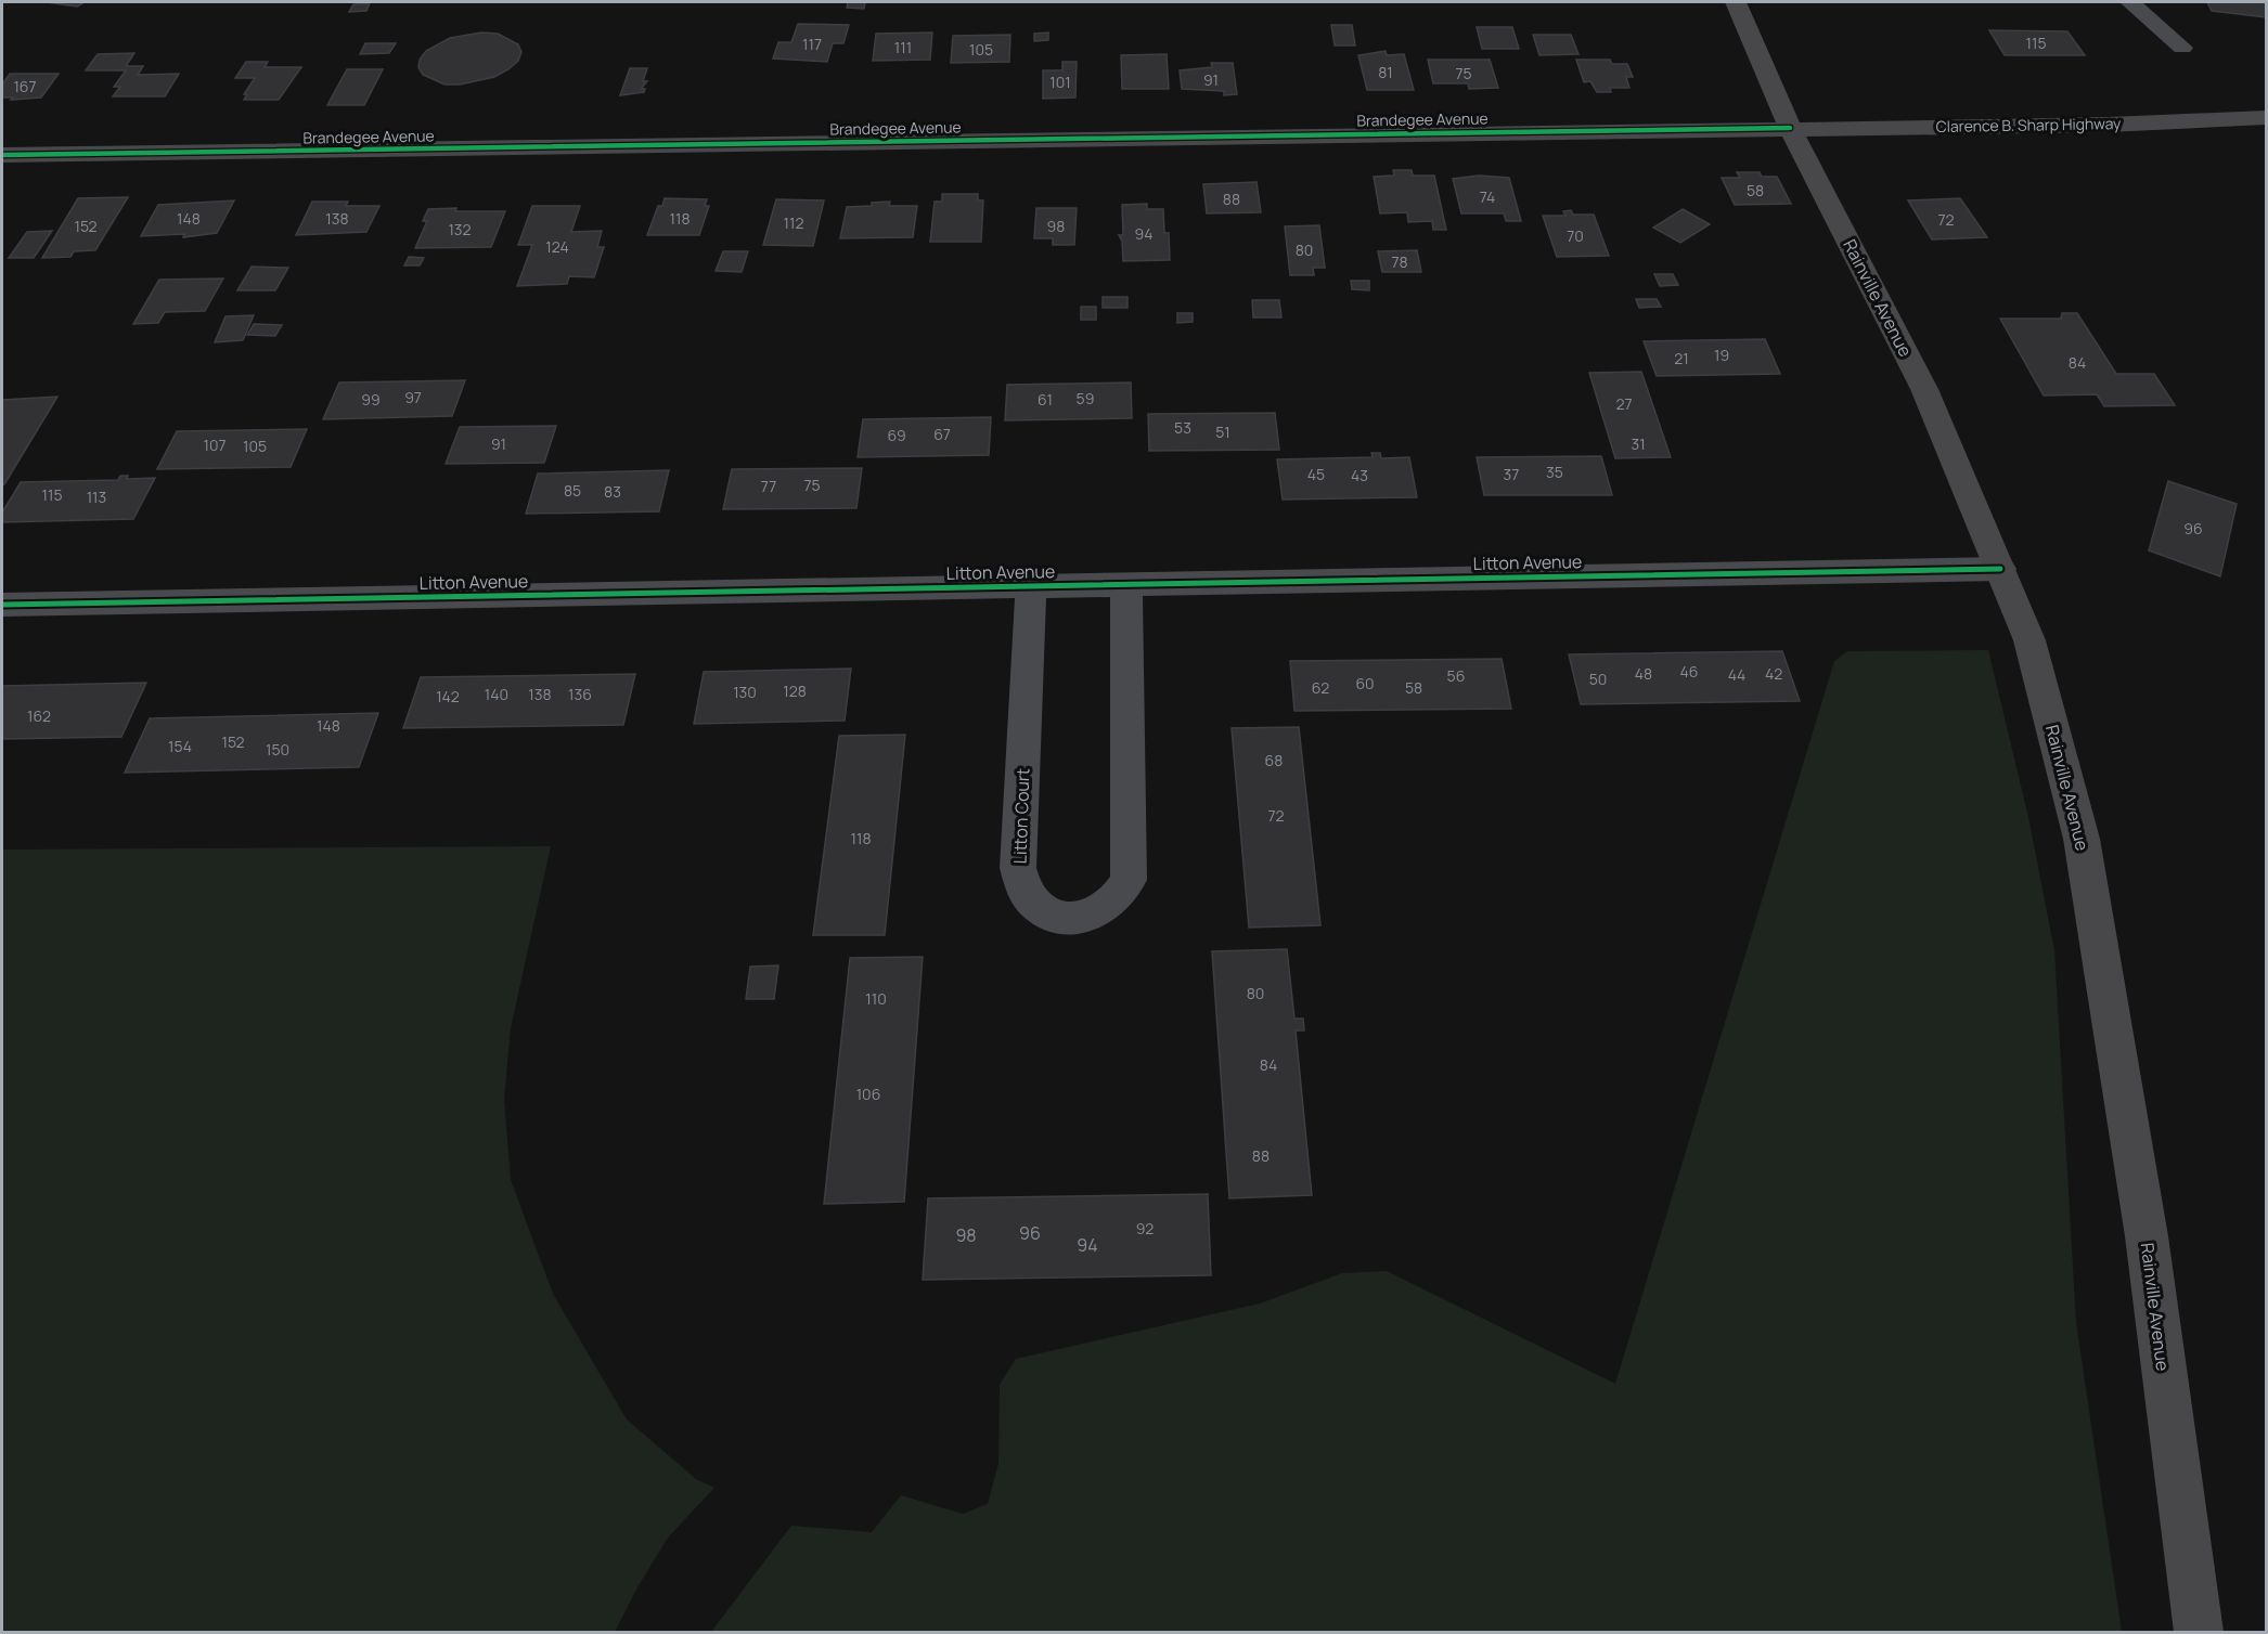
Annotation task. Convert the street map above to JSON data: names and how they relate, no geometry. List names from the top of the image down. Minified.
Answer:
{"streets":{"main road":["Brandegee Avenue","Clarence B. Sharp Highway","Rainville Avenue"],"street":["Litton Avenue","Litton Court"]},"crossings":[["Brandegee Avenue","Clarence B. Sharp Highway"],["Brandegee Avenue","Rainville Avenue"],["Clarence B. Sharp Highway","Rainville Avenue"],["Rainville Avenue","Litton Avenue"],["Litton Avenue","Litton Court"]],"house_numbers":["115","117","111","105","81","75","91","101","167","58","74","88","148","138","118","72","112","152","98","132","94","70","124","80","78","19","21","84","97","59","99","61","27","53","51","67","69","91","31","107","105","35","45","37","43","75","77","85","83","115","113","96","46","48","42","44","56","50","60","62","58","128","130","140","138","136","142","162","148","152","154","150","68","72","118","80","110","84","106","88","92","96","98","94"]}
